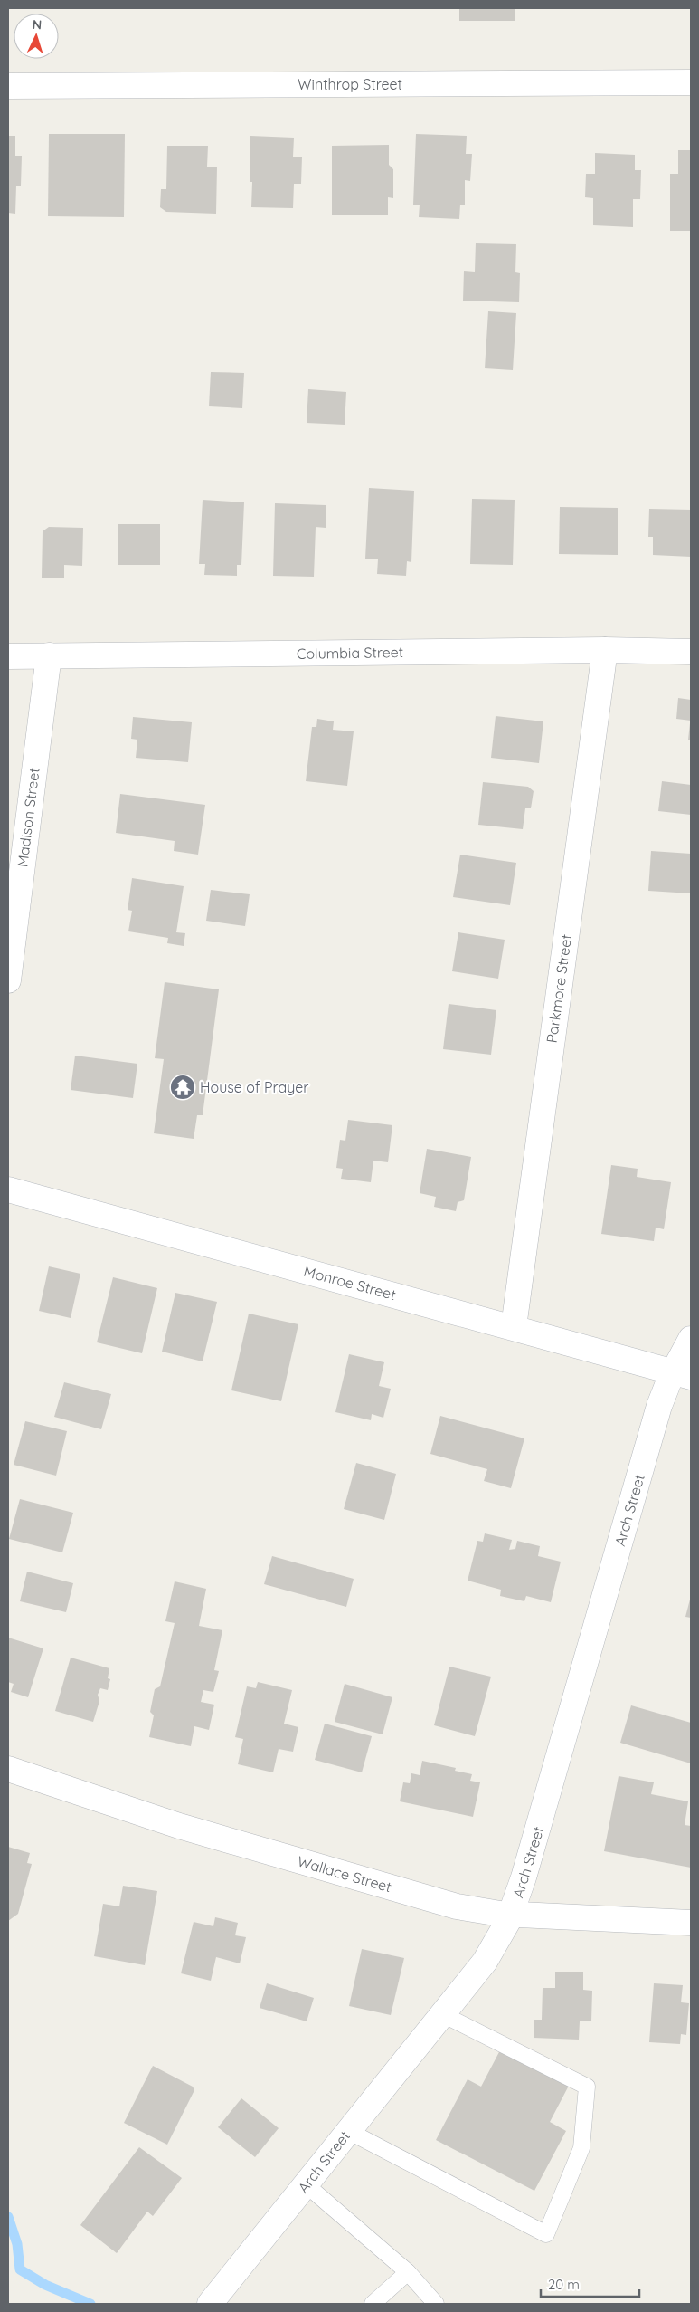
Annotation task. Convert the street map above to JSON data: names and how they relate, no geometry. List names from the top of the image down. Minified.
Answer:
{"streets":{"street":["Winthrop Street","Columbia Street","Madison Street","Parkmore Street","Monroe Street","Arch Street","Wallace Street"]},"crossings":[["Columbia Street","Madison Street"],["Columbia Street","Parkmore Street"],["Parkmore Street","Monroe Street"],["Monroe Street","Arch Street"],["Arch Street","Wallace Street"]],"places":{"temple":["House of Prayer"]},"scale_bar":"20 m","north":"top"}
